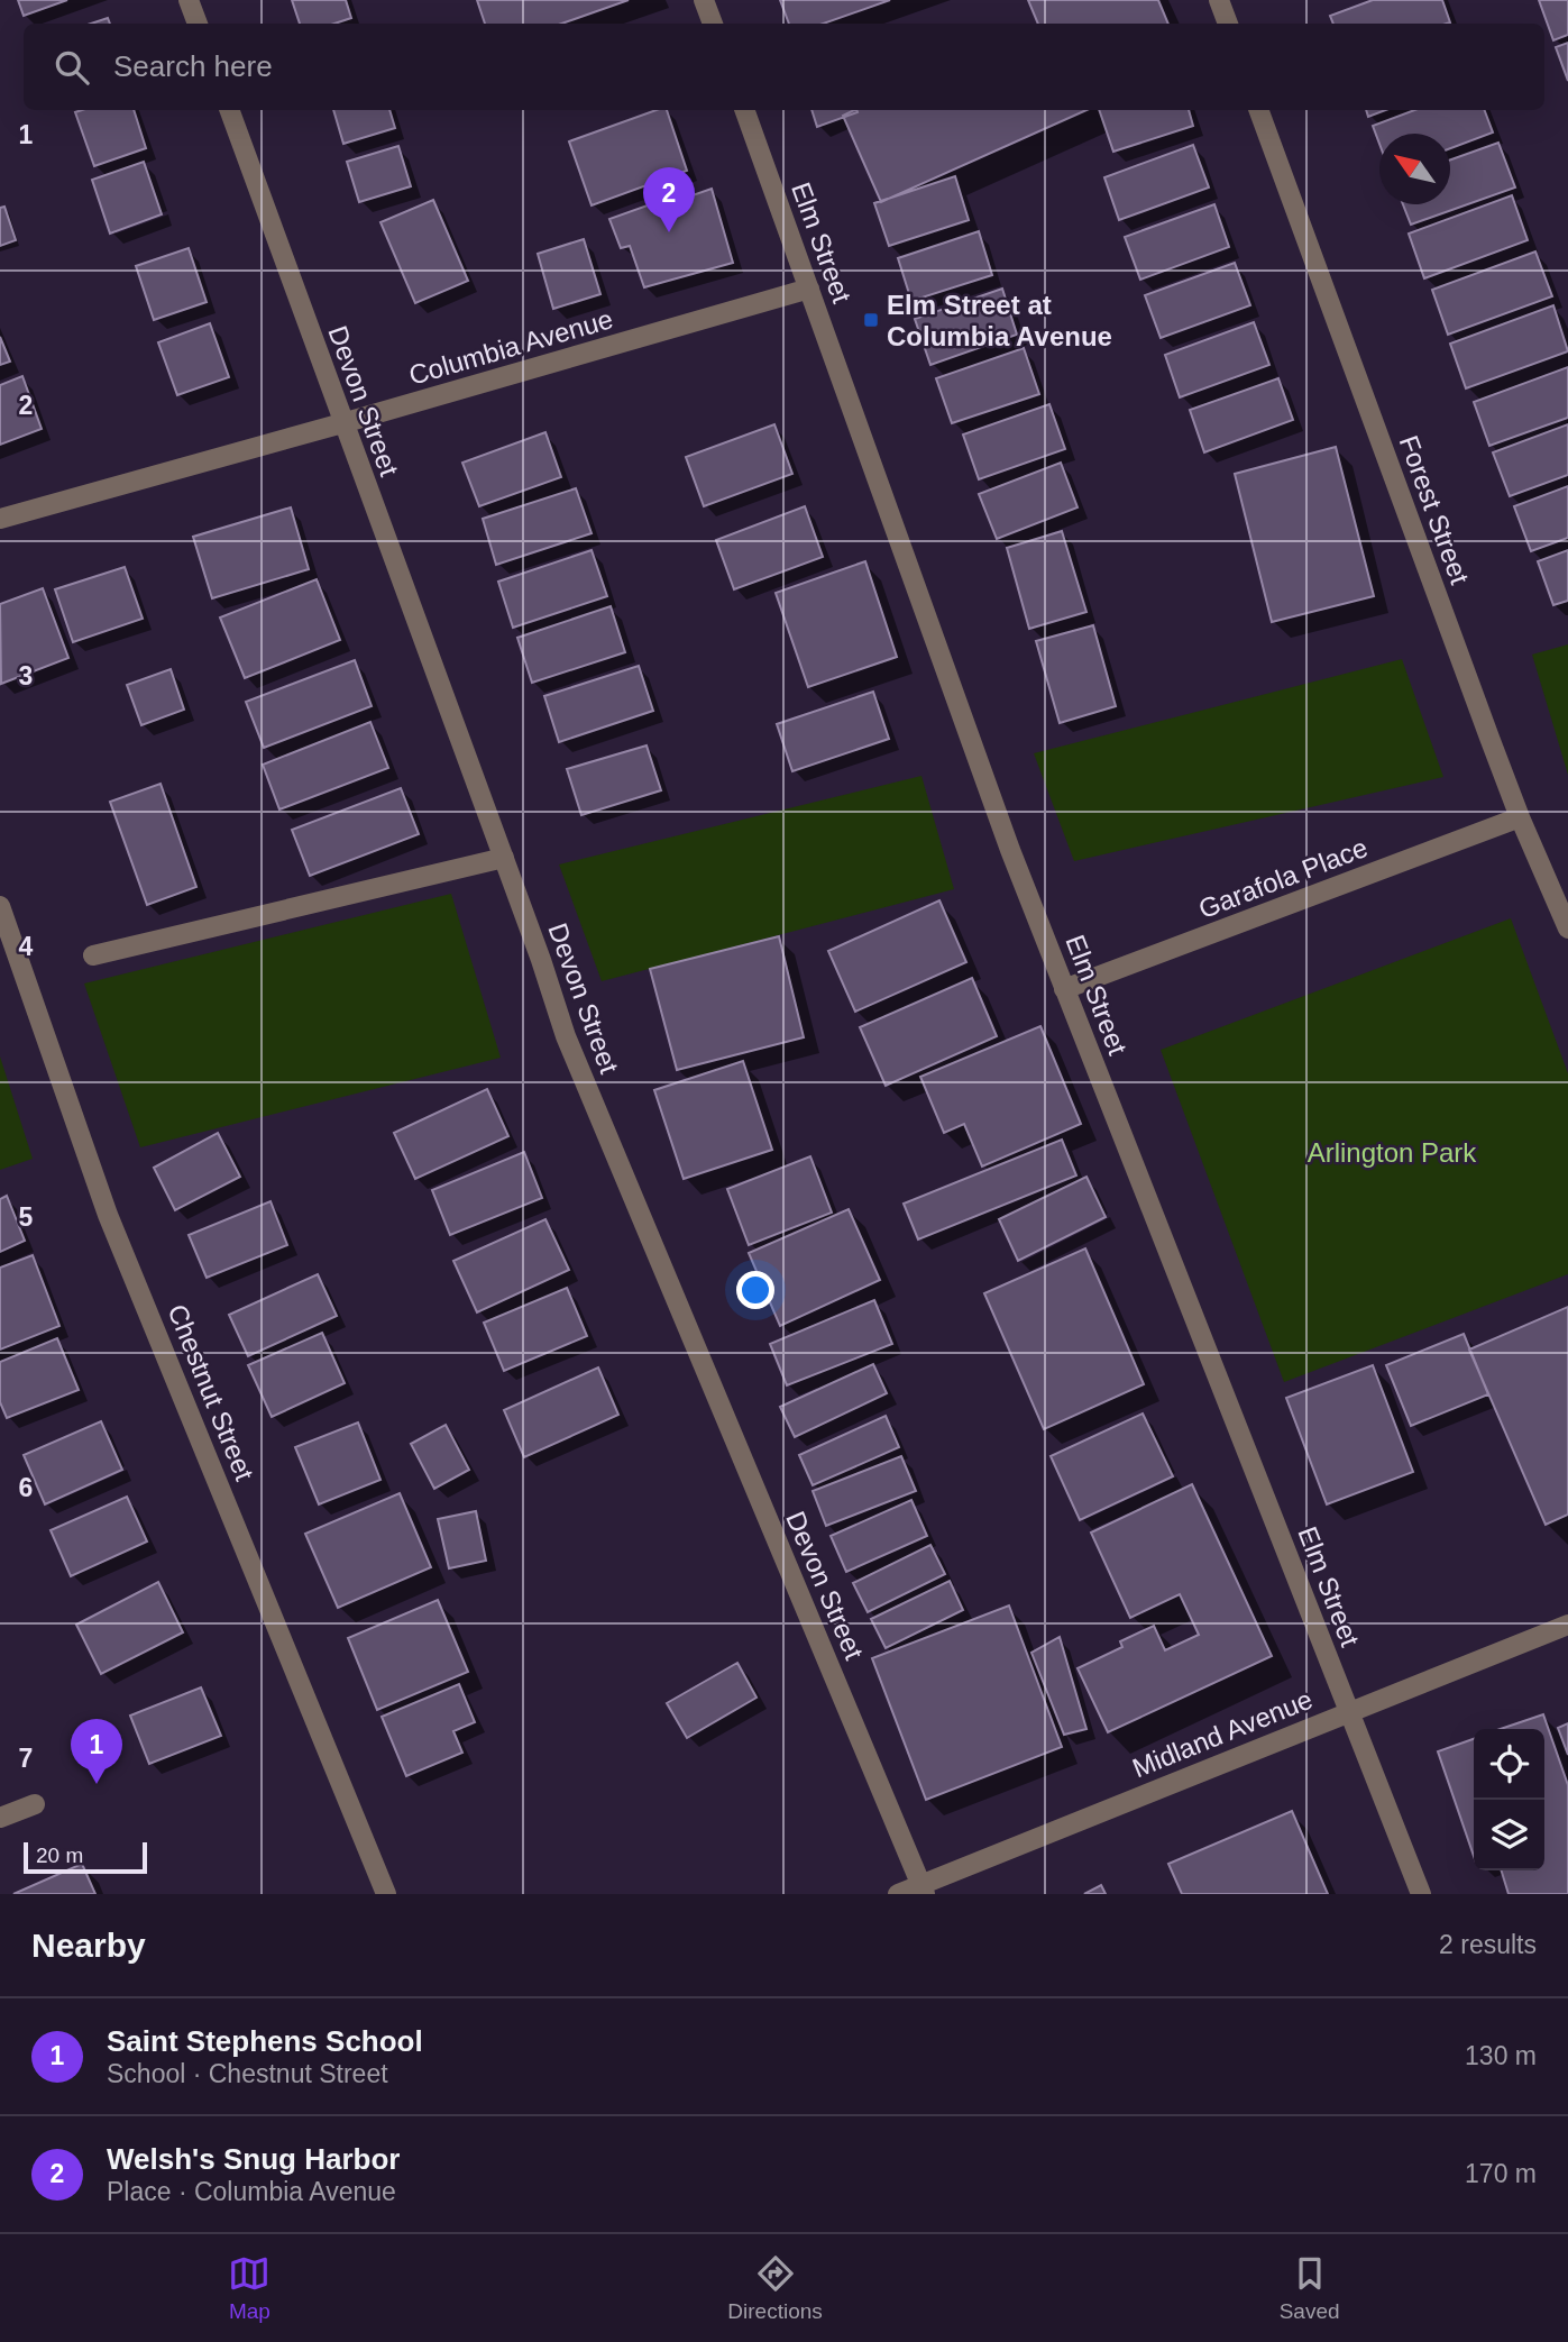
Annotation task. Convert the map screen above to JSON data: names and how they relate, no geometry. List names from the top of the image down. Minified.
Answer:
{"streets":{"street":["Elm Street","Columbia Avenue","Devon Street","Forest Street","Garafola Place","Chestnut Street","Midland Avenue"]},"crossings":[["Elm Street","Columbia Avenue"],["Elm Street","Garafola Place"],["Elm Street","Midland Avenue"],["Columbia Avenue","Devon Street"],["Devon Street","Midland Avenue"],["Forest Street","Garafola Place"]],"parks":["Arlington Park"],"places":{"transit":["Elm Street at Columbia Avenue"]},"scale_bar":"20 m","north":"top left","page":{"search":"Search here","pins":["2","1"],"scale":"20 m","heading":["Nearby","2 results"],"list":[{"mark":"1","name":"Saint Stephens School","note":"School · Chestnut Street","value":"130 m"},{"mark":"2","name":"Welsh's Snug Harbor","note":"Place · Columbia Avenue","value":"170 m"}],"nav":["Map","Directions","Saved"]},"grid":{"rows":["1","2","3","4","5","6","7"]}}
